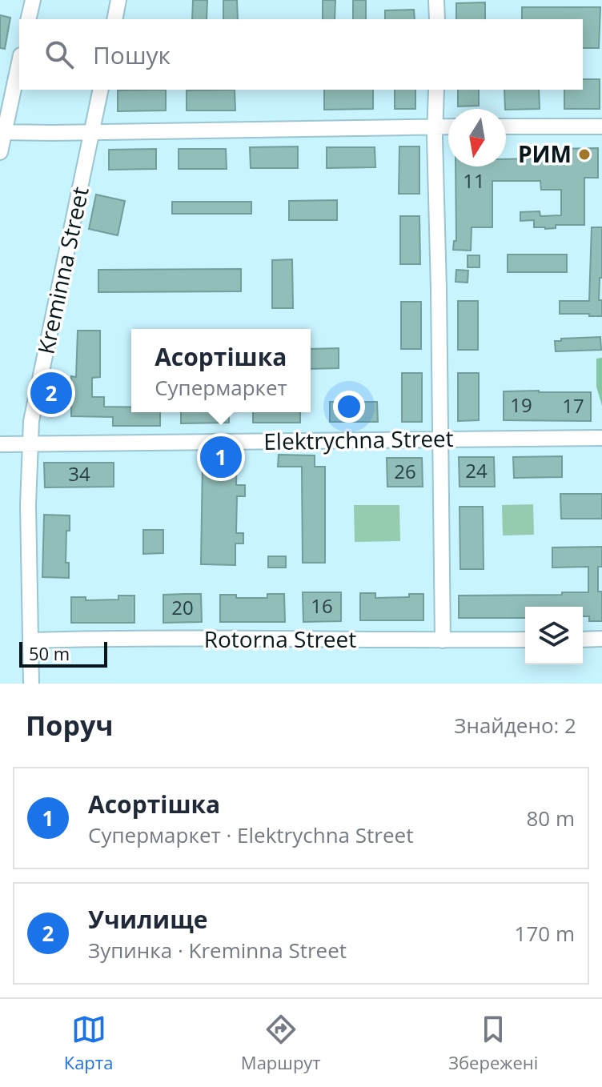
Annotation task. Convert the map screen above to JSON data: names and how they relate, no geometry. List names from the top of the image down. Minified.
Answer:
{"streets":{"street":["Kreminna Street","Elektrychna Street","Rotorna Street"]},"crossings":[["Kreminna Street","Elektrychna Street"],["Kreminna Street","Rotorna Street"]],"places":["РИМ"],"house_numbers":["11","19","17","24","26","34","16","20"],"scale_bar":"50 m","north":"bottom","page":{"search":"Пошук","popup":["Асортішка","Супермаркет"],"pins":["2","1"],"scale":"50 m","heading":["Поруч","Знайдено: 2"],"list":[{"mark":"1","name":"Асортішка","note":"Супермаркет · Elektrychna Street","value":"80 m"},{"mark":"2","name":"Училище","note":"Зупинка · Kreminna Street","value":"170 m"}],"nav":["Карта","Маршрут","Збережені"]}}
